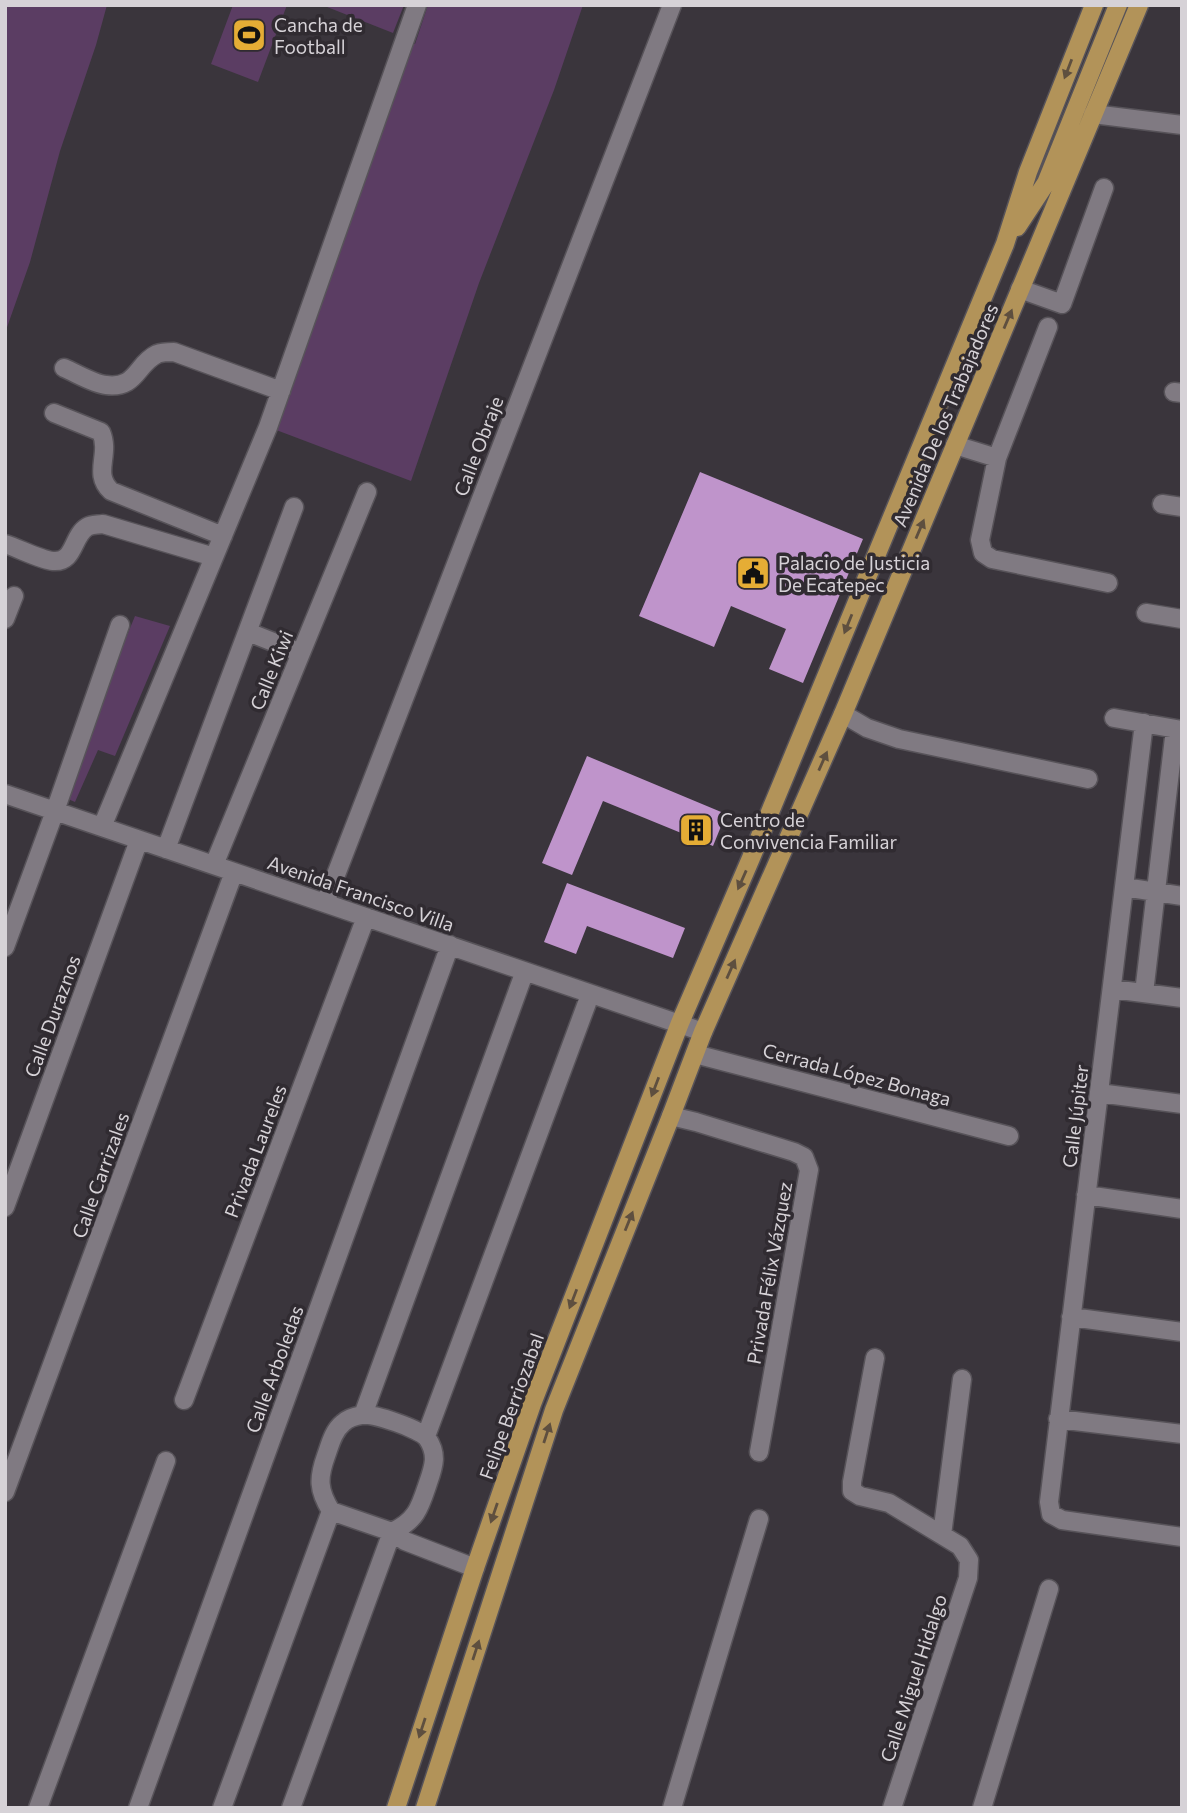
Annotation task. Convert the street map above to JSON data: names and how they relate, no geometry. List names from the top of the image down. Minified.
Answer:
{"streets":{"main road":["Avenida De los Trabajadores","Felipe Berriozabal"],"street":["Calle Obraje","Calle Kiwi","Avenida Francisco Villa","Calle Duraznos","Cerrada López Bonaga","Calle Júpiter","Privada Laureles","Calle Carrizales","Privada Félix Vázquez","Calle Arboledas","Calle Miguel Hidalgo"]},"crossings":[["Avenida De los Trabajadores","Avenida Francisco Villa"],["Avenida De los Trabajadores","Felipe Berriozabal"],["Calle Obraje","Avenida Francisco Villa"],["Calle Kiwi","Avenida Francisco Villa"],["Avenida Francisco Villa","Calle Duraznos"],["Avenida Francisco Villa","Privada Laureles"],["Avenida Francisco Villa","Calle Carrizales"],["Avenida Francisco Villa","Calle Arboledas"],["Avenida Francisco Villa","Felipe Berriozabal"]],"places":{"sports":["Cancha de Football"],"public building":["Palacio de Justicia De Ecatepec"],"building":["Centro de Convivencia Familiar"]}}
